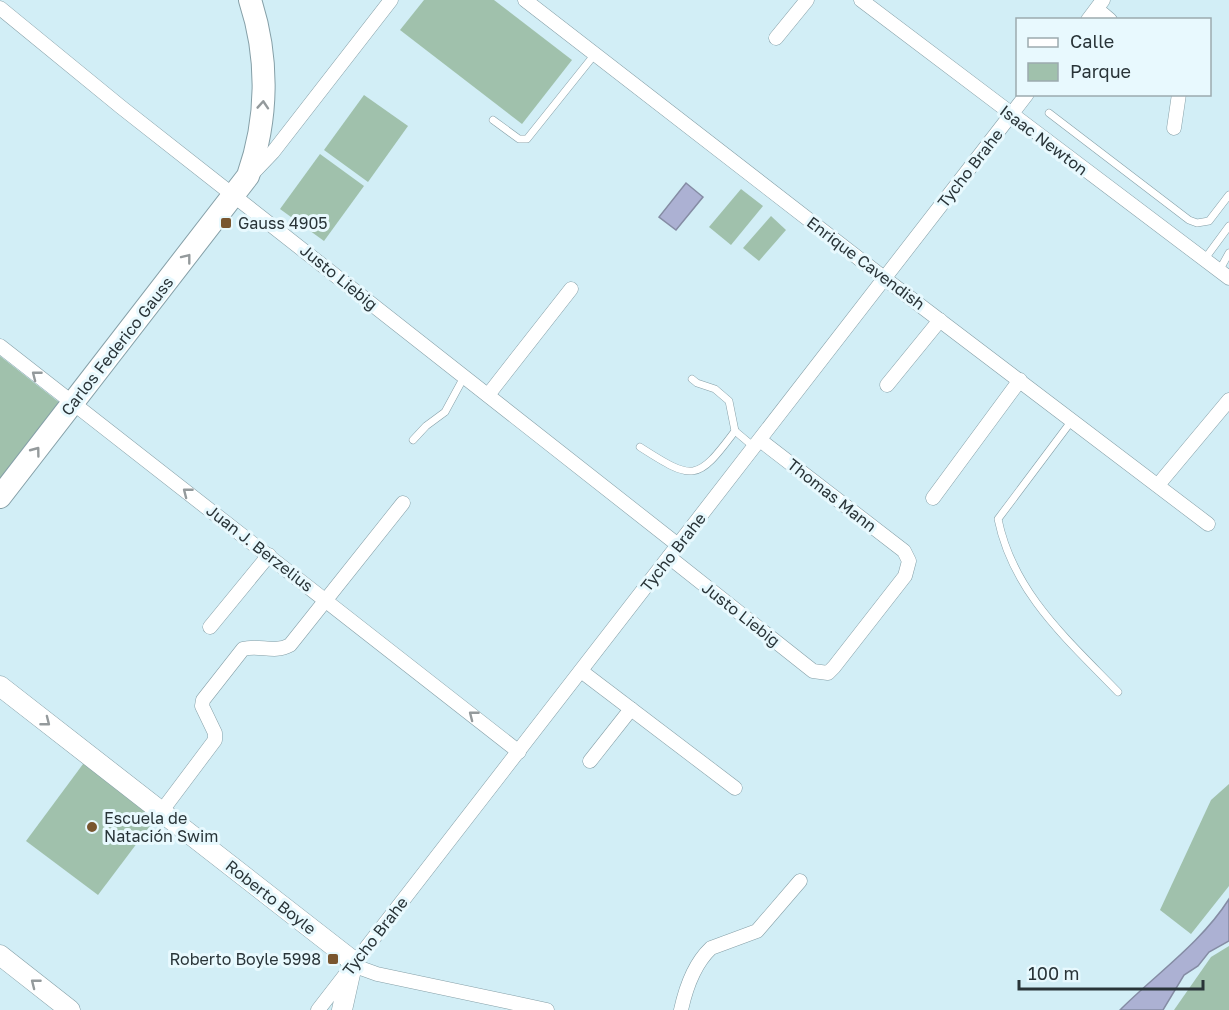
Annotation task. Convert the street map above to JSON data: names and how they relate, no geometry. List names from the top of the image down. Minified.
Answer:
{"streets":{"main road":["Carlos Federico Gauss","Roberto Boyle"],"street":["Isaac Newton","Tycho Brahe","Enrique Cavendish","Justo Liebig","Thomas Mann","Juan J. Berzelius"]},"crossings":[["Isaac Newton","Tycho Brahe"],["Tycho Brahe","Enrique Cavendish"],["Tycho Brahe","Justo Liebig"],["Tycho Brahe","Thomas Mann"],["Tycho Brahe","Juan J. Berzelius"],["Tycho Brahe","Roberto Boyle"],["Justo Liebig","Carlos Federico Gauss"],["Justo Liebig","Thomas Mann"],["Carlos Federico Gauss","Juan J. Berzelius"]],"one_way":["Carlos Federico Gauss","Juan J. Berzelius"],"places":{"transit":["Gauss 4905","Roberto Boyle 5998"],"other":["Escuela de Natación Swim"]},"legend":["Calle","Parque"],"scale_bar":"100 m"}
